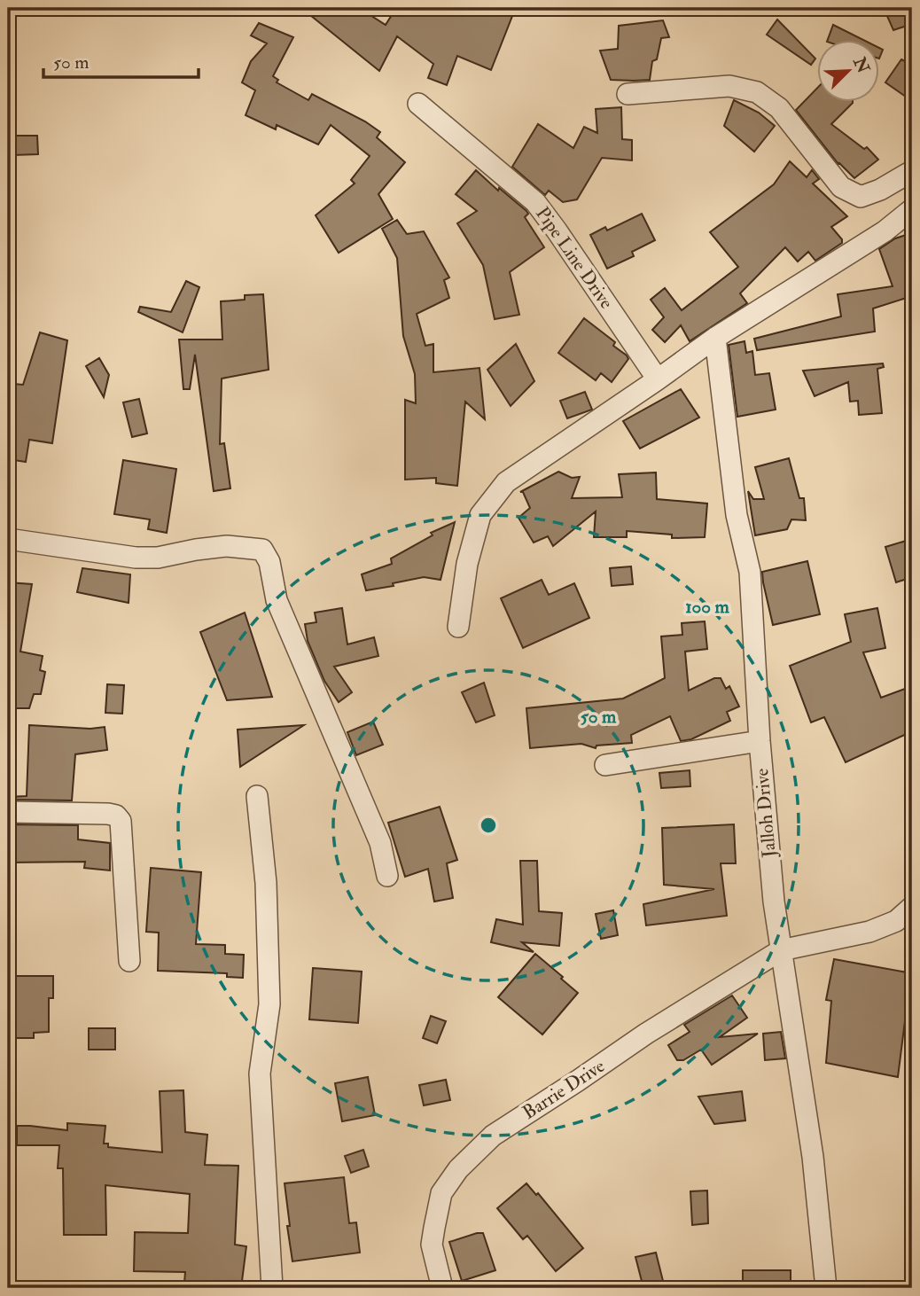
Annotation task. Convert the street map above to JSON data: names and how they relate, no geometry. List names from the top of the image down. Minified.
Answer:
{"streets":{"street":["Pipe Line Drive","Jalloh Drive","Barrie Drive"]},"crossings":[["Jalloh Drive","Barrie Drive"]],"scale_bar":"50 m","north":"top right","rings":["100 m","50 m"]}
